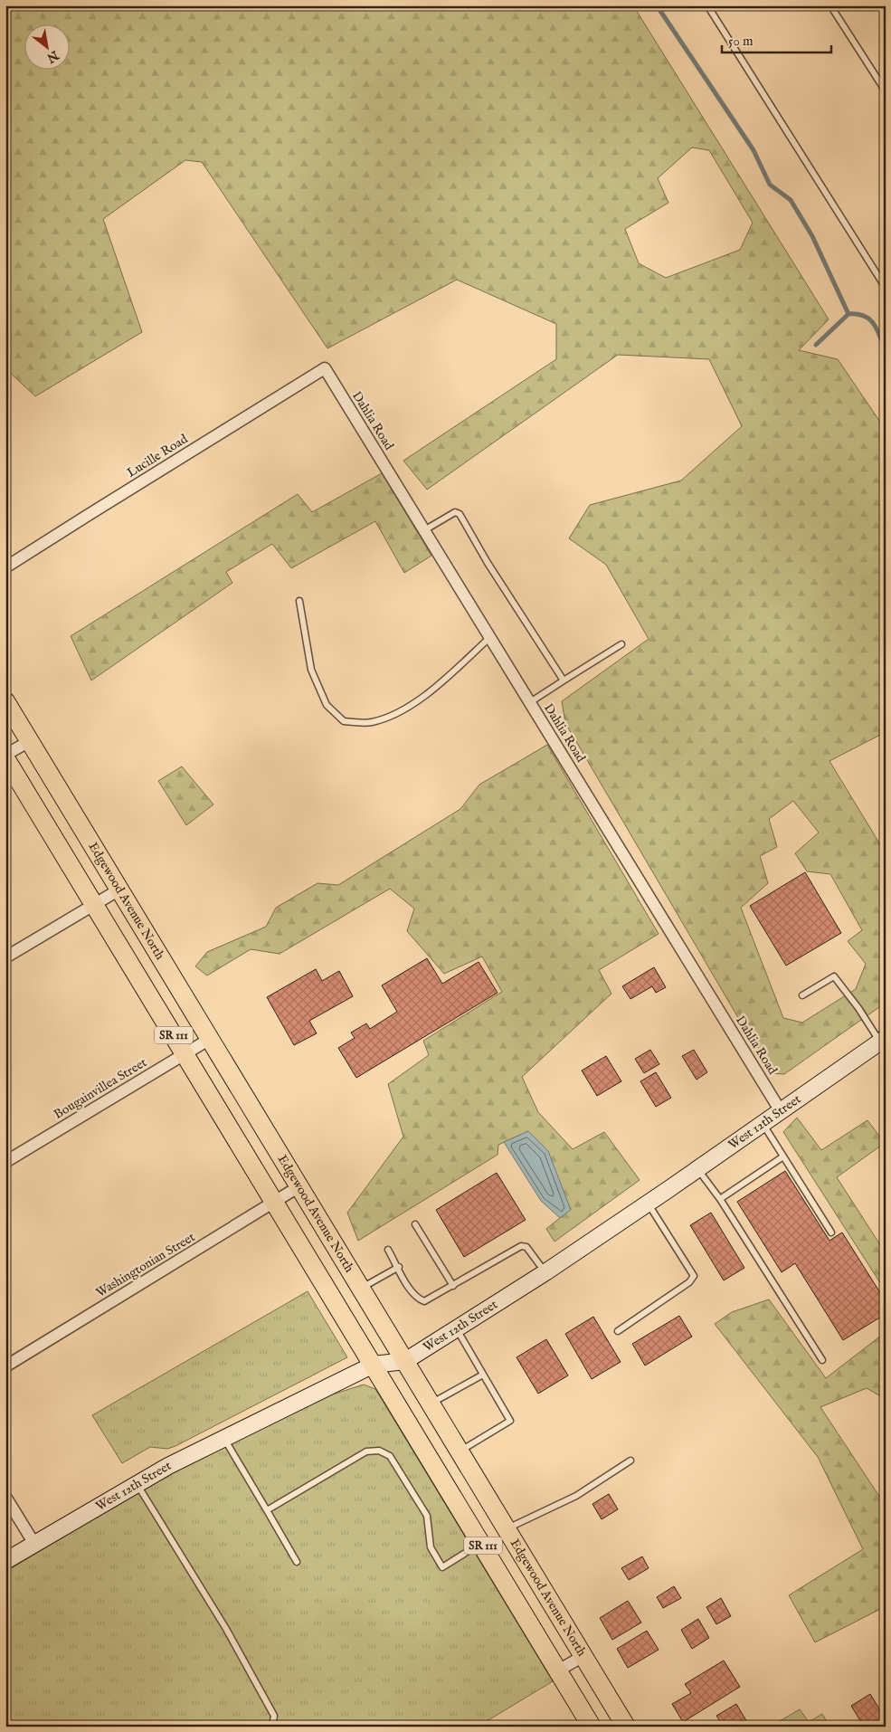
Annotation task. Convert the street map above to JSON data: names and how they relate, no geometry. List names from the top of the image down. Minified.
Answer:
{"streets":{"main road":["Edgewood Avenue North","SR 111"],"street":["Dahlia Road","Lucille Road","Bougainvillea Street","West 12th Street","Washingtonian Street"]},"crossings":[["Dahlia Road","Lucille Road"],["Dahlia Road","West 12th Street"],["Edgewood Avenue North","Bougainvillea Street"],["Edgewood Avenue North","West 12th Street"],["Edgewood Avenue North","Washingtonian Street"],["SR 111","Bougainvillea Street"],["SR 111","West 12th Street"],["SR 111","Washingtonian Street"]],"scale_bar":"50 m","north":"bottom right"}
